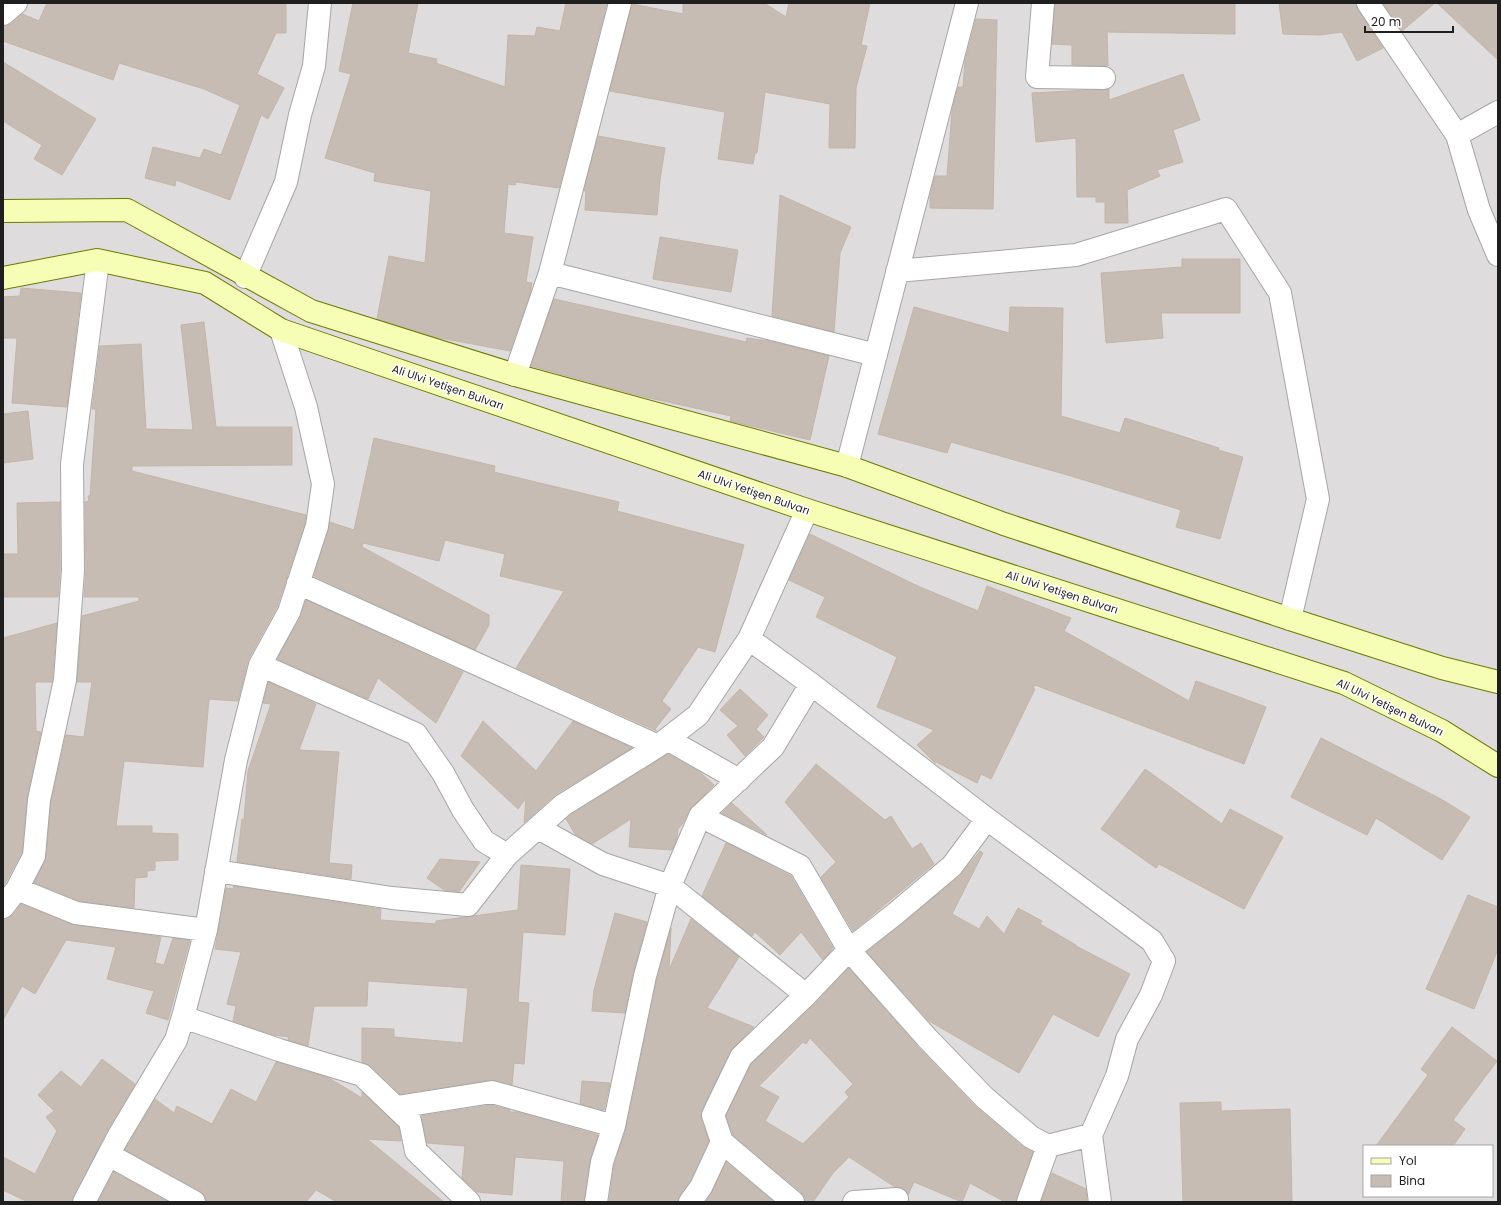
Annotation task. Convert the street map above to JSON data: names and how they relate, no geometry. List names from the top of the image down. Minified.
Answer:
{"streets":{"main road":["Ali Ulvi Yetişen Bulvarı"]},"legend":["Yol","Bina"],"scale_bar":"20 m"}
